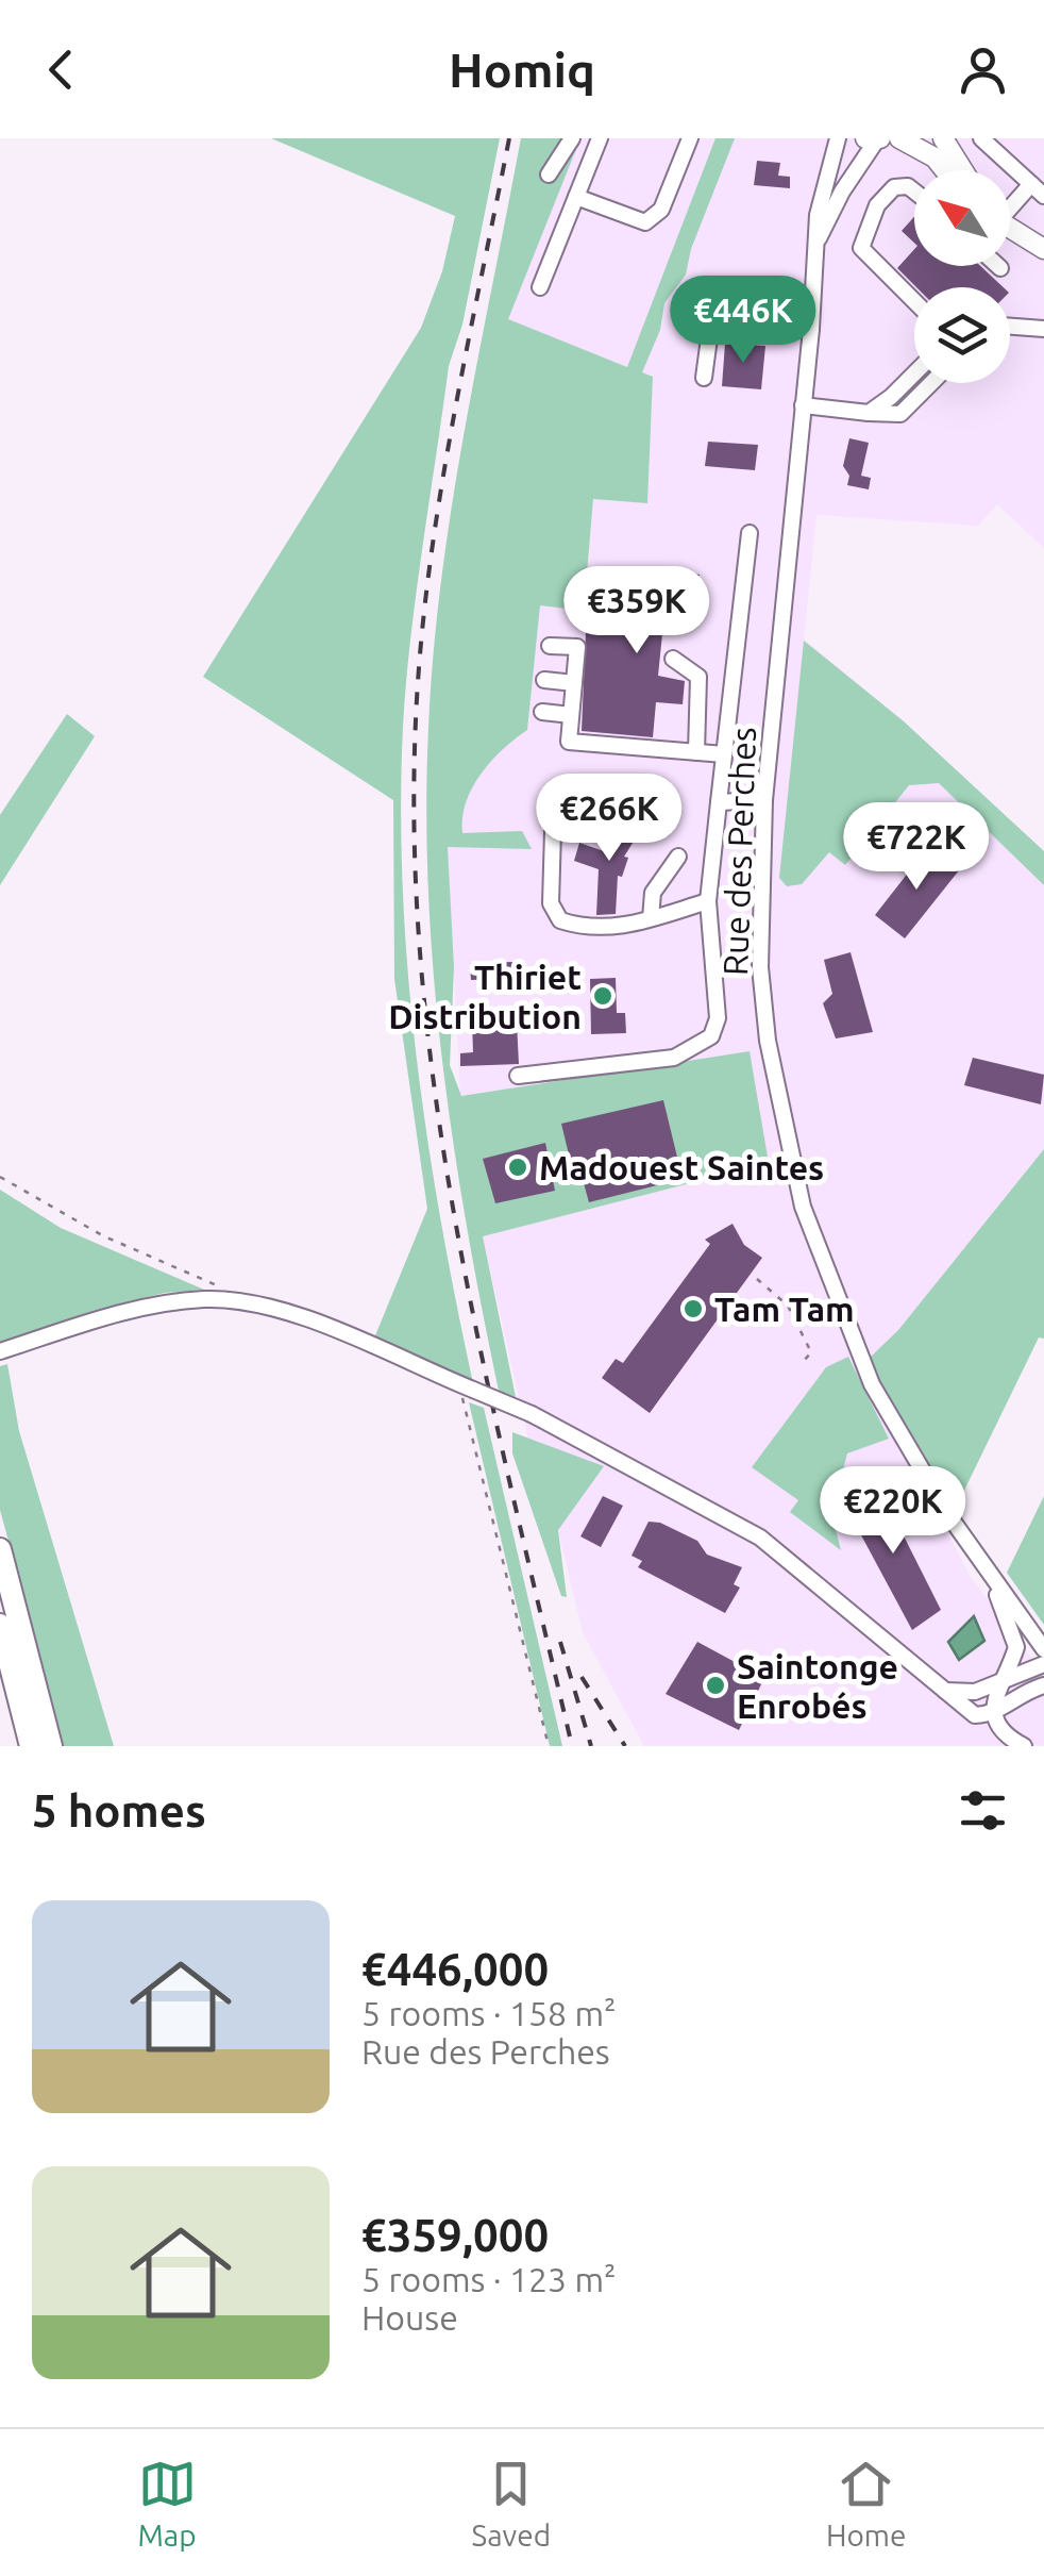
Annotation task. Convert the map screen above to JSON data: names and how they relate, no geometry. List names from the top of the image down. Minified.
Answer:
{"streets":{"street":["Rue des Perches"]},"places":["Thiriet Distribution","Madouest Saintes","Tam Tam","Saintonge Enrobés"],"north":"top left","page":{"header":"Homiq","price":["€446K","€359K","€266K","€722K","€220K"],"heading":"5 homes","list":[{"name":"€446,000","note":"5 rooms · 158 m² · Rue des Perches"},{"name":"€359,000","note":"5 rooms · 123 m² · House"}],"tabs":["Map","Saved","Home"]}}
